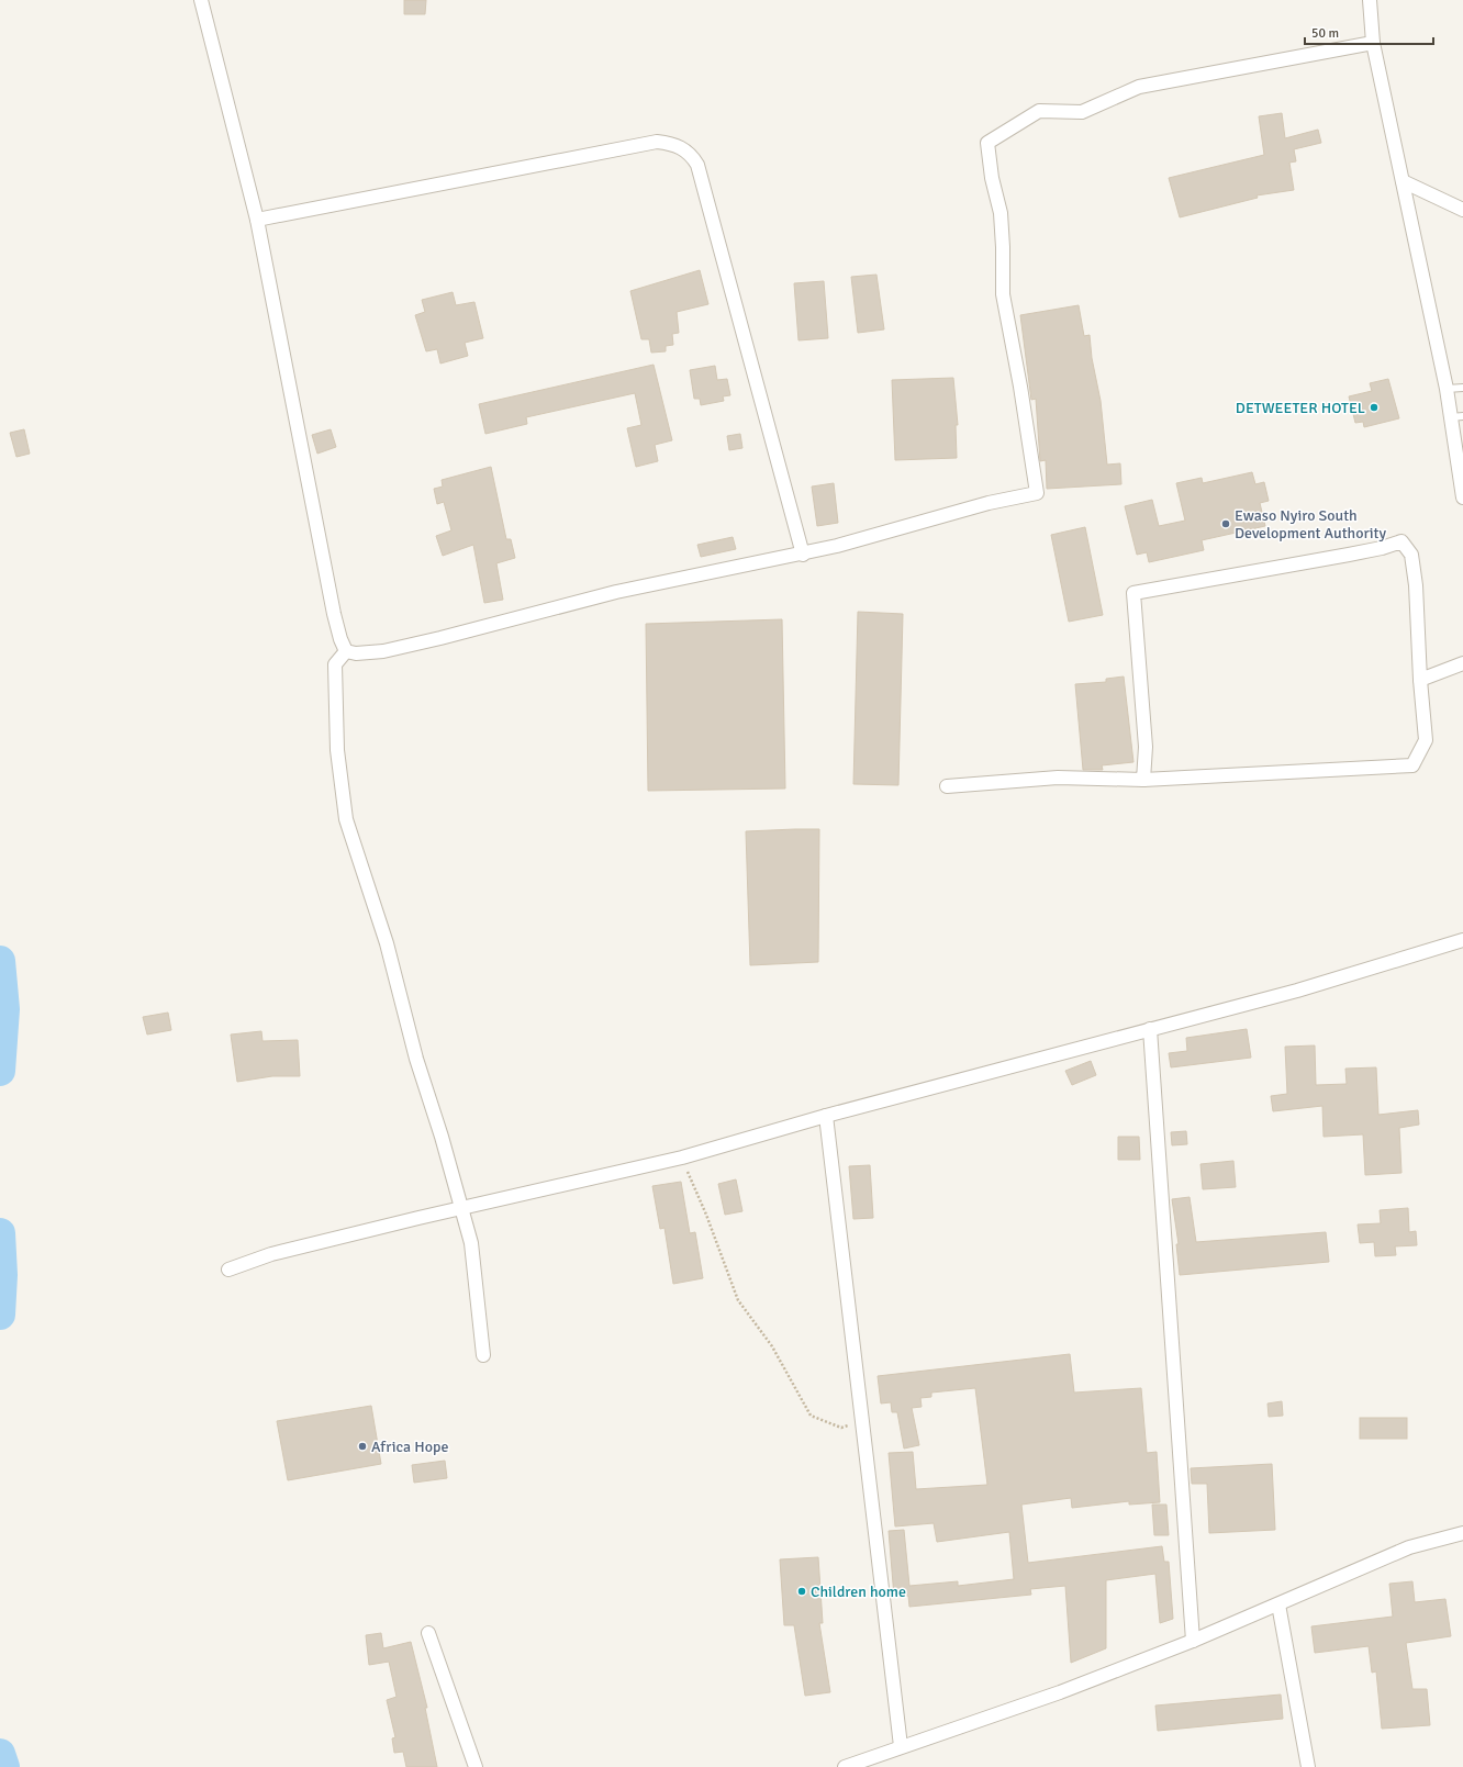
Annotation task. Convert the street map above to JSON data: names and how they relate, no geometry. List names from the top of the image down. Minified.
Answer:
{"places":["DETWEETER HOTEL","Ewaso Nyiro South Development Authority","Africa Hope","Children home"],"scale_bar":"50 m"}
